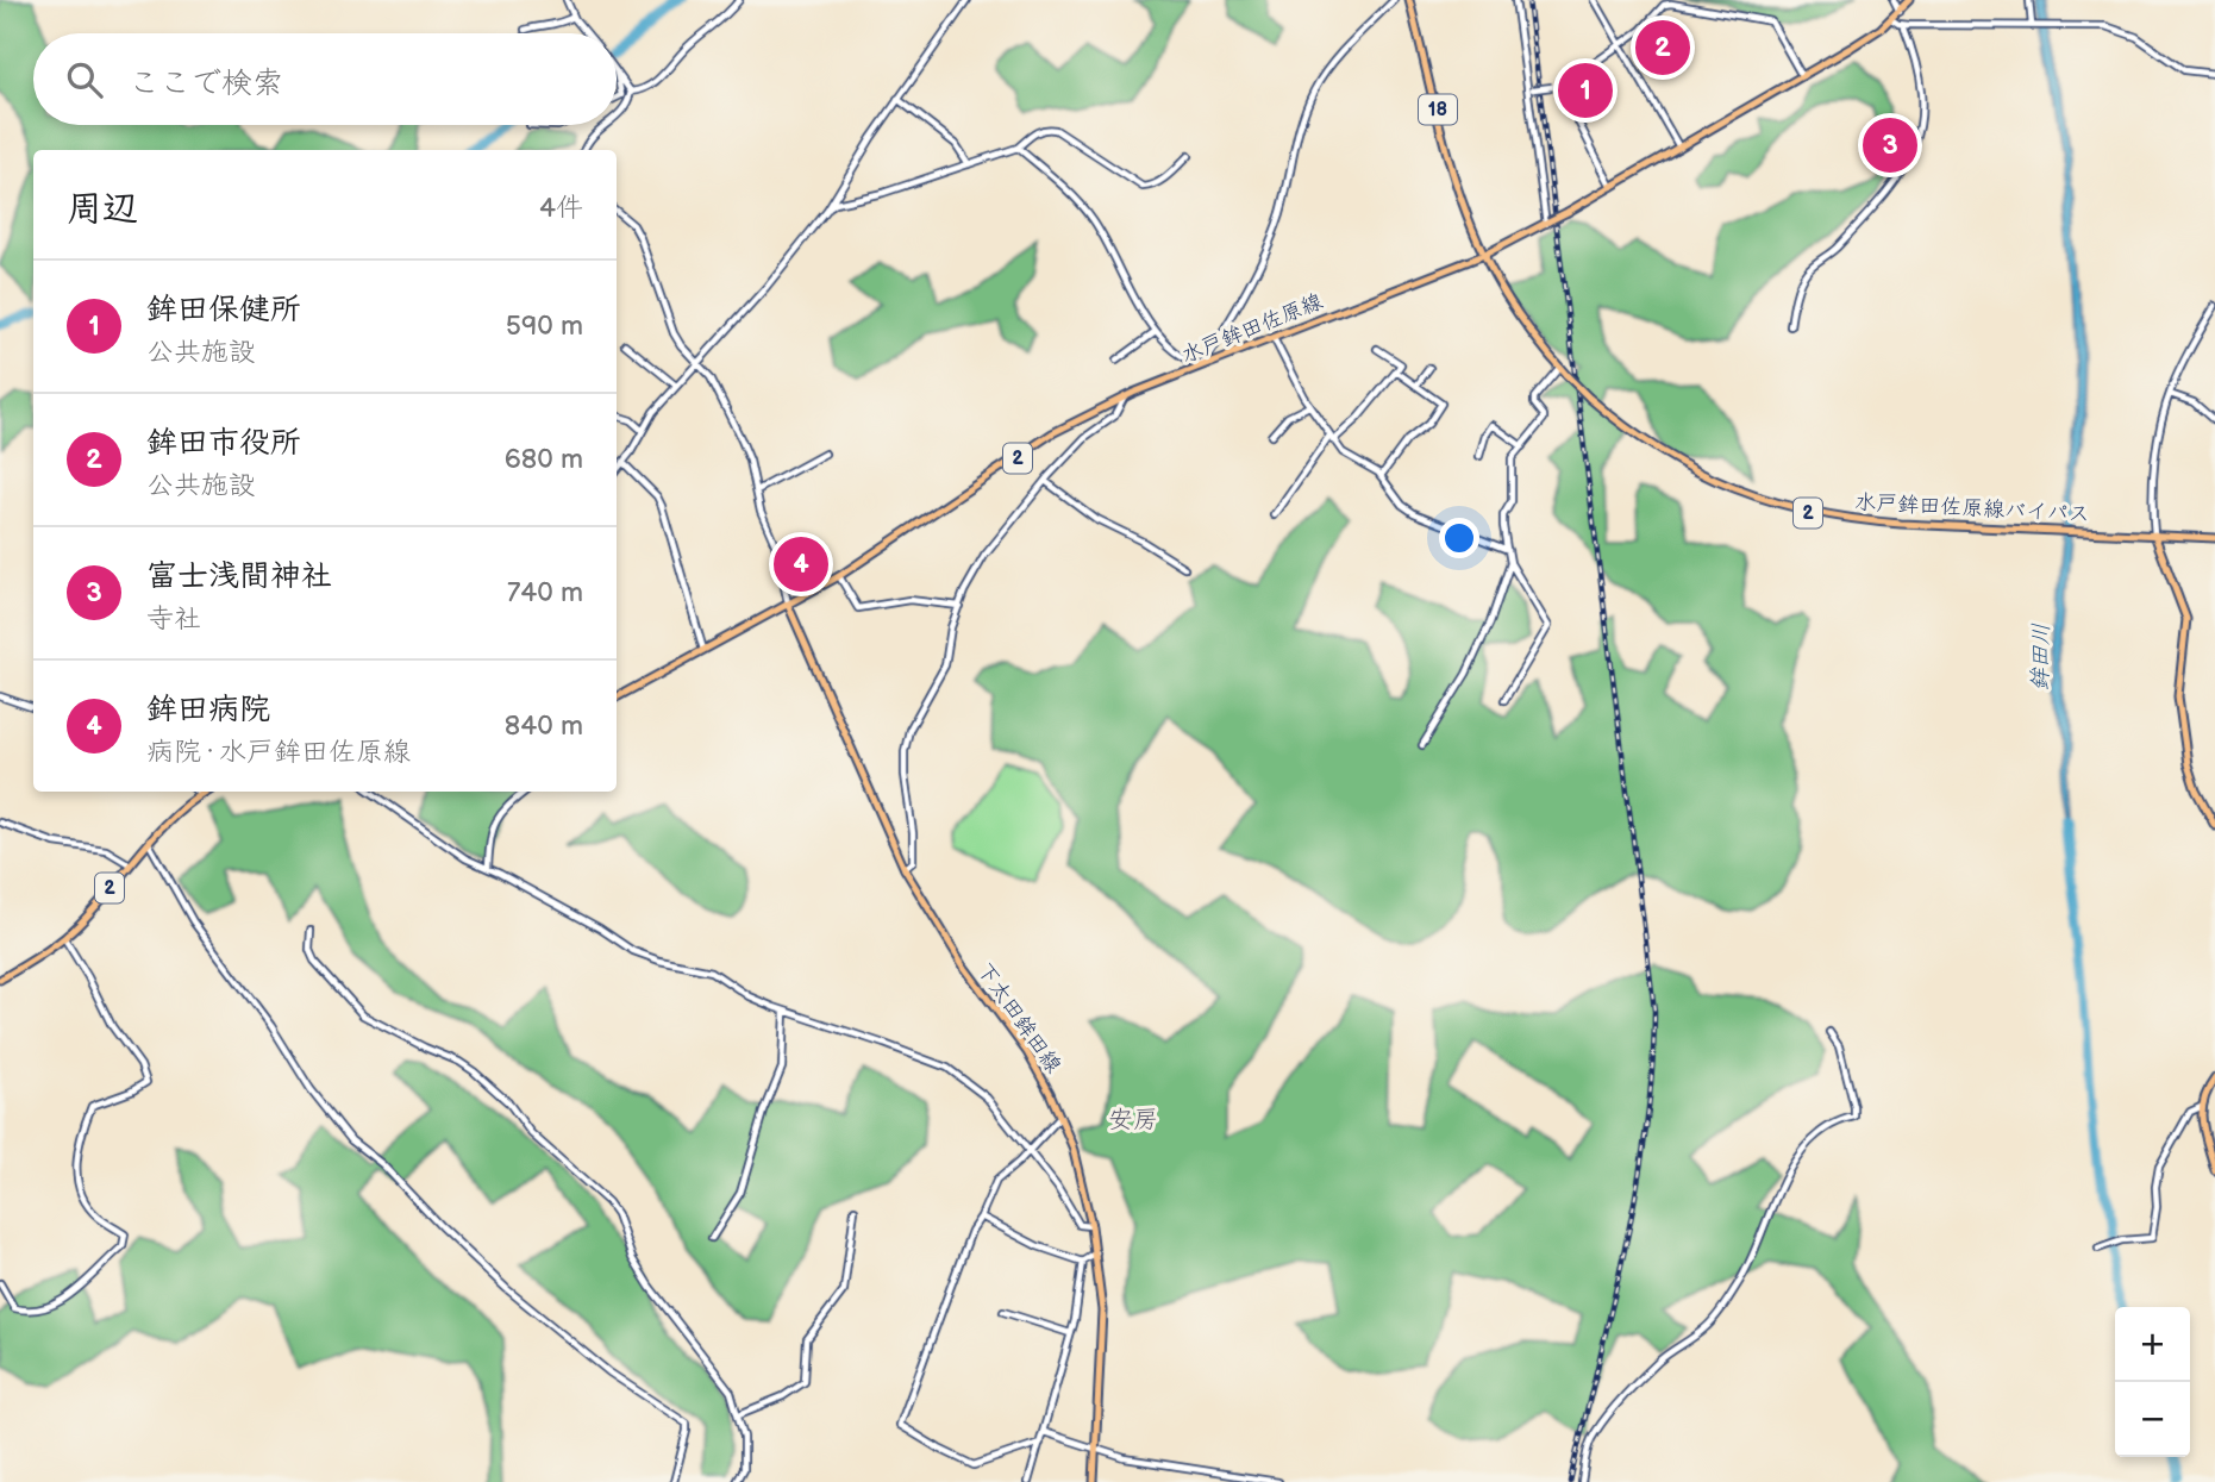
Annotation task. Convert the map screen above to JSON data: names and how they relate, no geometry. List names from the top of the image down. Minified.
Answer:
{"streets":{"main road":["18","水戸鉾田佐原線","2","水戸鉾田佐原線バイパス","下太田鉾田線"]},"crossings":[["18","水戸鉾田佐原線"],["18","水戸鉾田佐原線バイパス"],["水戸鉾田佐原線","水戸鉾田佐原線バイパス"],["水戸鉾田佐原線","下太田鉾田線"]],"districts":["安房"],"water":["鉾田川"],"page":{"pins":["2","1","3","4"],"search":"ここで検索","heading":["周辺","4件"],"list":[{"mark":"1","name":"鉾田保健所","note":"公共施設","value":"590 m"},{"mark":"2","name":"鉾田市役所","note":"公共施設","value":"680 m"},{"mark":"3","name":"富士浅間神社","note":"寺社","value":"740 m"},{"mark":"4","name":"鉾田病院","note":"病院 · 水戸鉾田佐原線","value":"840 m"}],"map_buttons":["+","−"]}}
